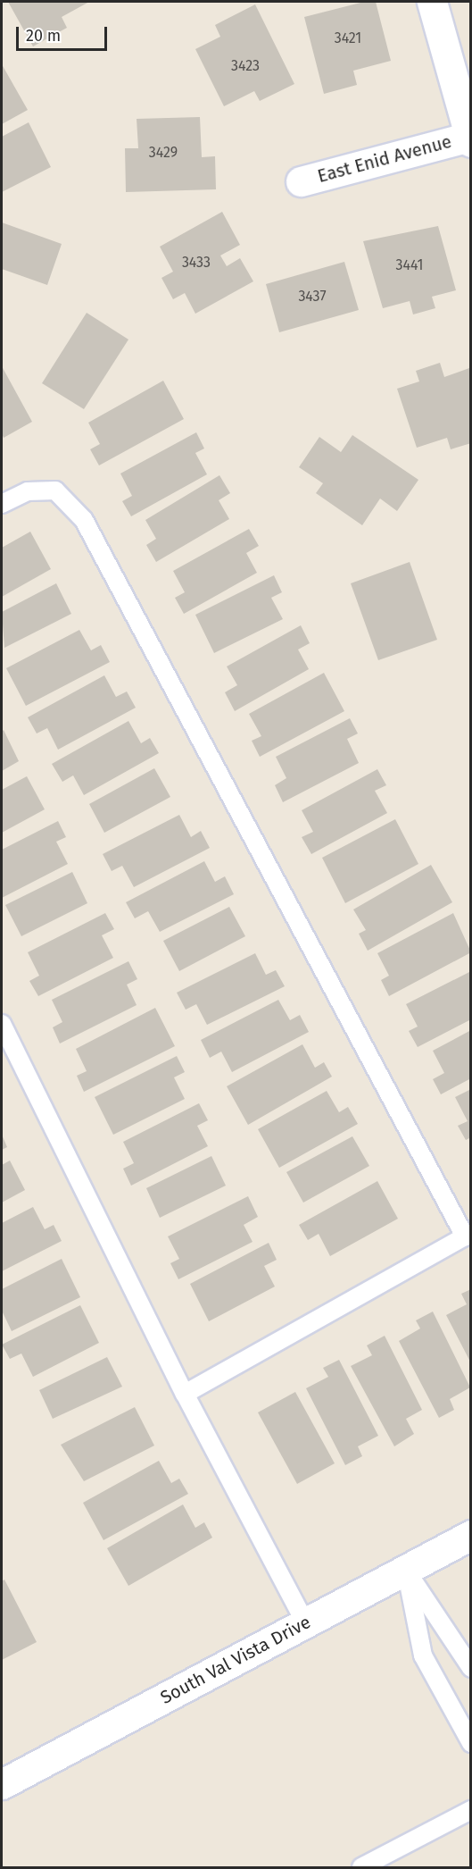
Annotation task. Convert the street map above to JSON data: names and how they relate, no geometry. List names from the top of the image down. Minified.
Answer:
{"streets":{"main road":["East Enid Avenue","South Val Vista Drive"]},"house_numbers":["3421","3423","3429","3433","3441","3437"],"scale_bar":"20 m"}
